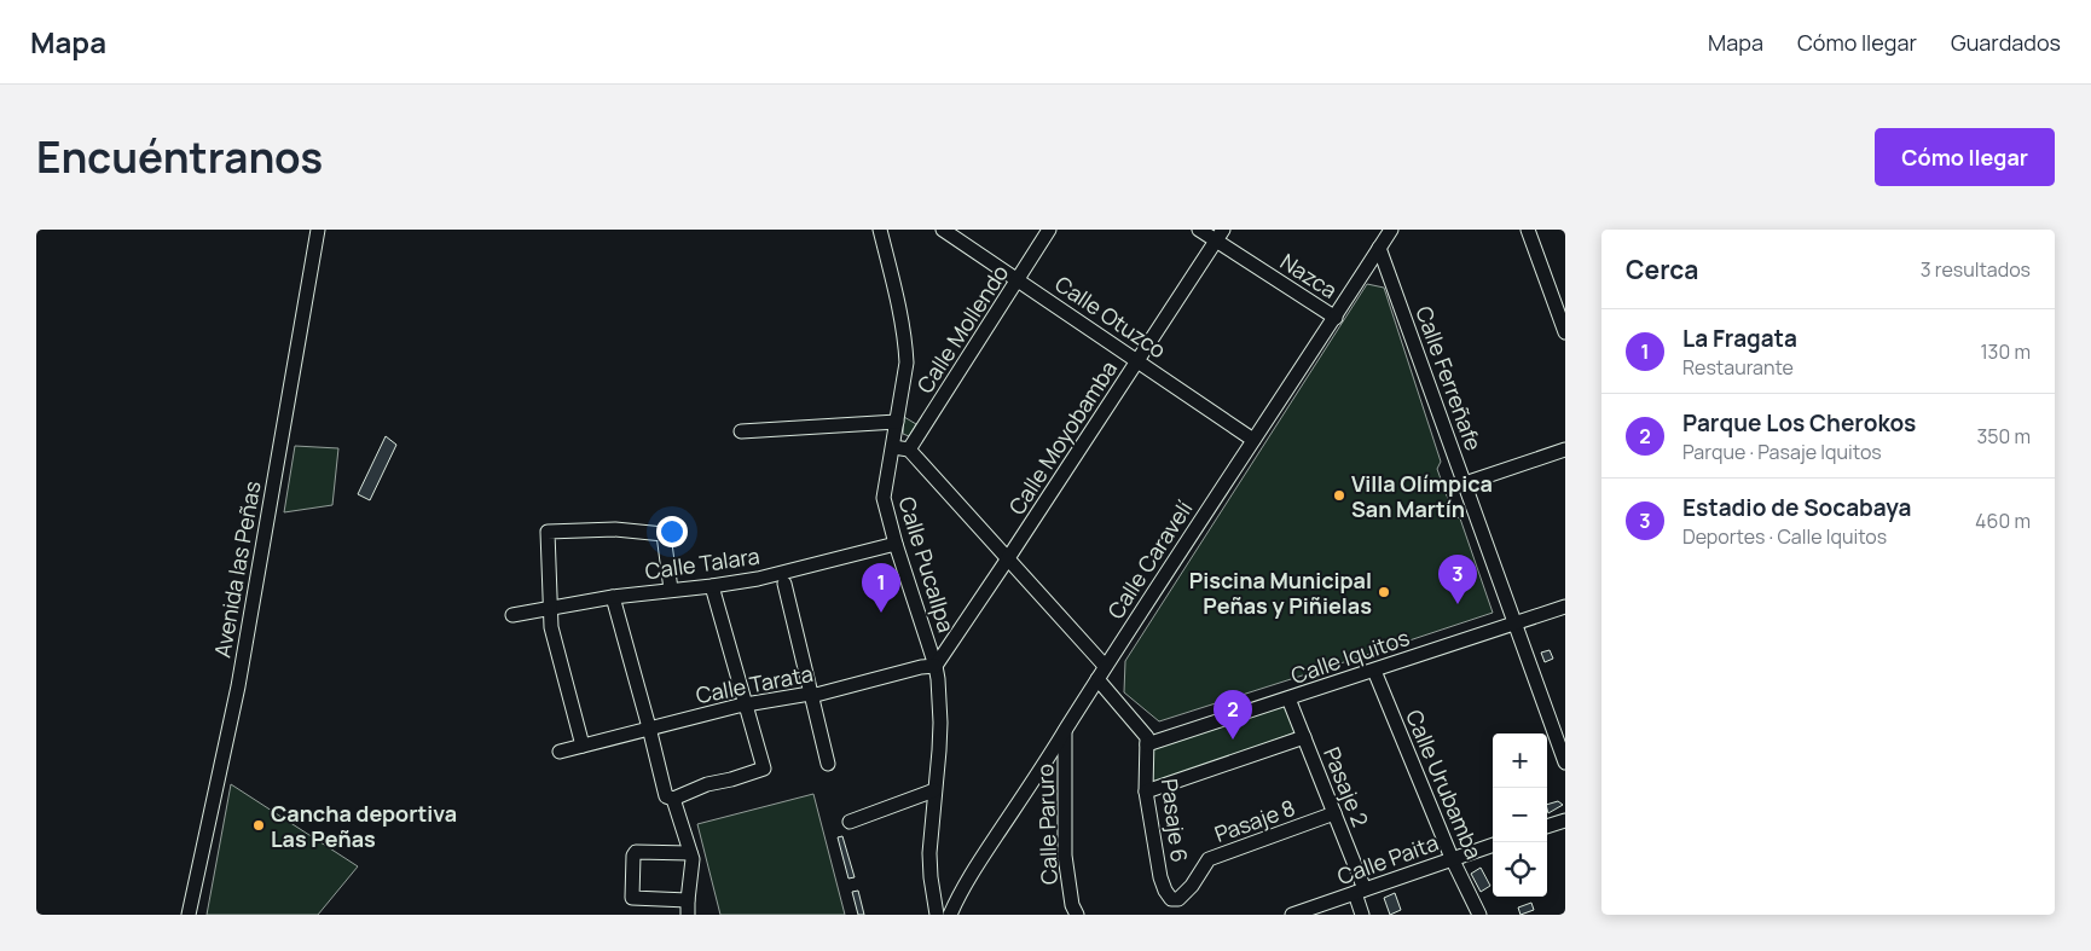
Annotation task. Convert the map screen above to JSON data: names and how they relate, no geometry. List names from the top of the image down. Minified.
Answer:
{"streets":{"street":["Nazca","Calle Otuzco","Calle Mollendo","Calle Ferreñafe","Calle Moyobamba","Calle Caravelí","Calle Talara","Calle Pucallpa","Avenida las Peñas","Calle Iquitos","Calle Tarata","Calle Urubamba","Pasaje 2","Pasaje 6","Pasaje 8","Calle Paruro","Calle Paita"]},"crossings":[["Nazca","Calle Moyobamba"],["Nazca","Calle Caravelí"],["Calle Otuzco","Calle Mollendo"],["Calle Otuzco","Calle Moyobamba"],["Calle Otuzco","Calle Caravelí"],["Calle Ferreñafe","Calle Caravelí"],["Calle Ferreñafe","Calle Iquitos"],["Calle Moyobamba","Calle Pucallpa"],["Calle Moyobamba","Calle Tarata"],["Calle Caravelí","Calle Paruro"],["Calle Talara","Calle Pucallpa"],["Calle Pucallpa","Calle Tarata"],["Calle Iquitos","Calle Urubamba"],["Calle Iquitos","Pasaje 2"],["Calle Iquitos","Pasaje 6"],["Calle Urubamba","Calle Paita"],["Pasaje 2","Pasaje 8"],["Pasaje 2","Calle Paita"],["Pasaje 6","Pasaje 8"]],"places":["Villa Olímpica San Martín","Piscina Municipal Peñas y Piñielas","Cancha deportiva Las Peñas"],"page":{"header":"Mapa","nav":["Mapa","Cómo llegar","Guardados"],"title":"Encuéntranos","buttons":"Cómo llegar","heading":["Cerca","3 resultados"],"list":[{"mark":"1","name":"La Fragata","note":"Restaurante","value":"130 m"},{"mark":"2","name":"Parque Los Cherokos","note":"Parque · Pasaje Iquitos","value":"350 m"},{"mark":"3","name":"Estadio de Socabaya","note":"Deportes · Calle Iquitos","value":"460 m"}],"pins":["3","1","2"],"map_buttons":["+","−"]}}
